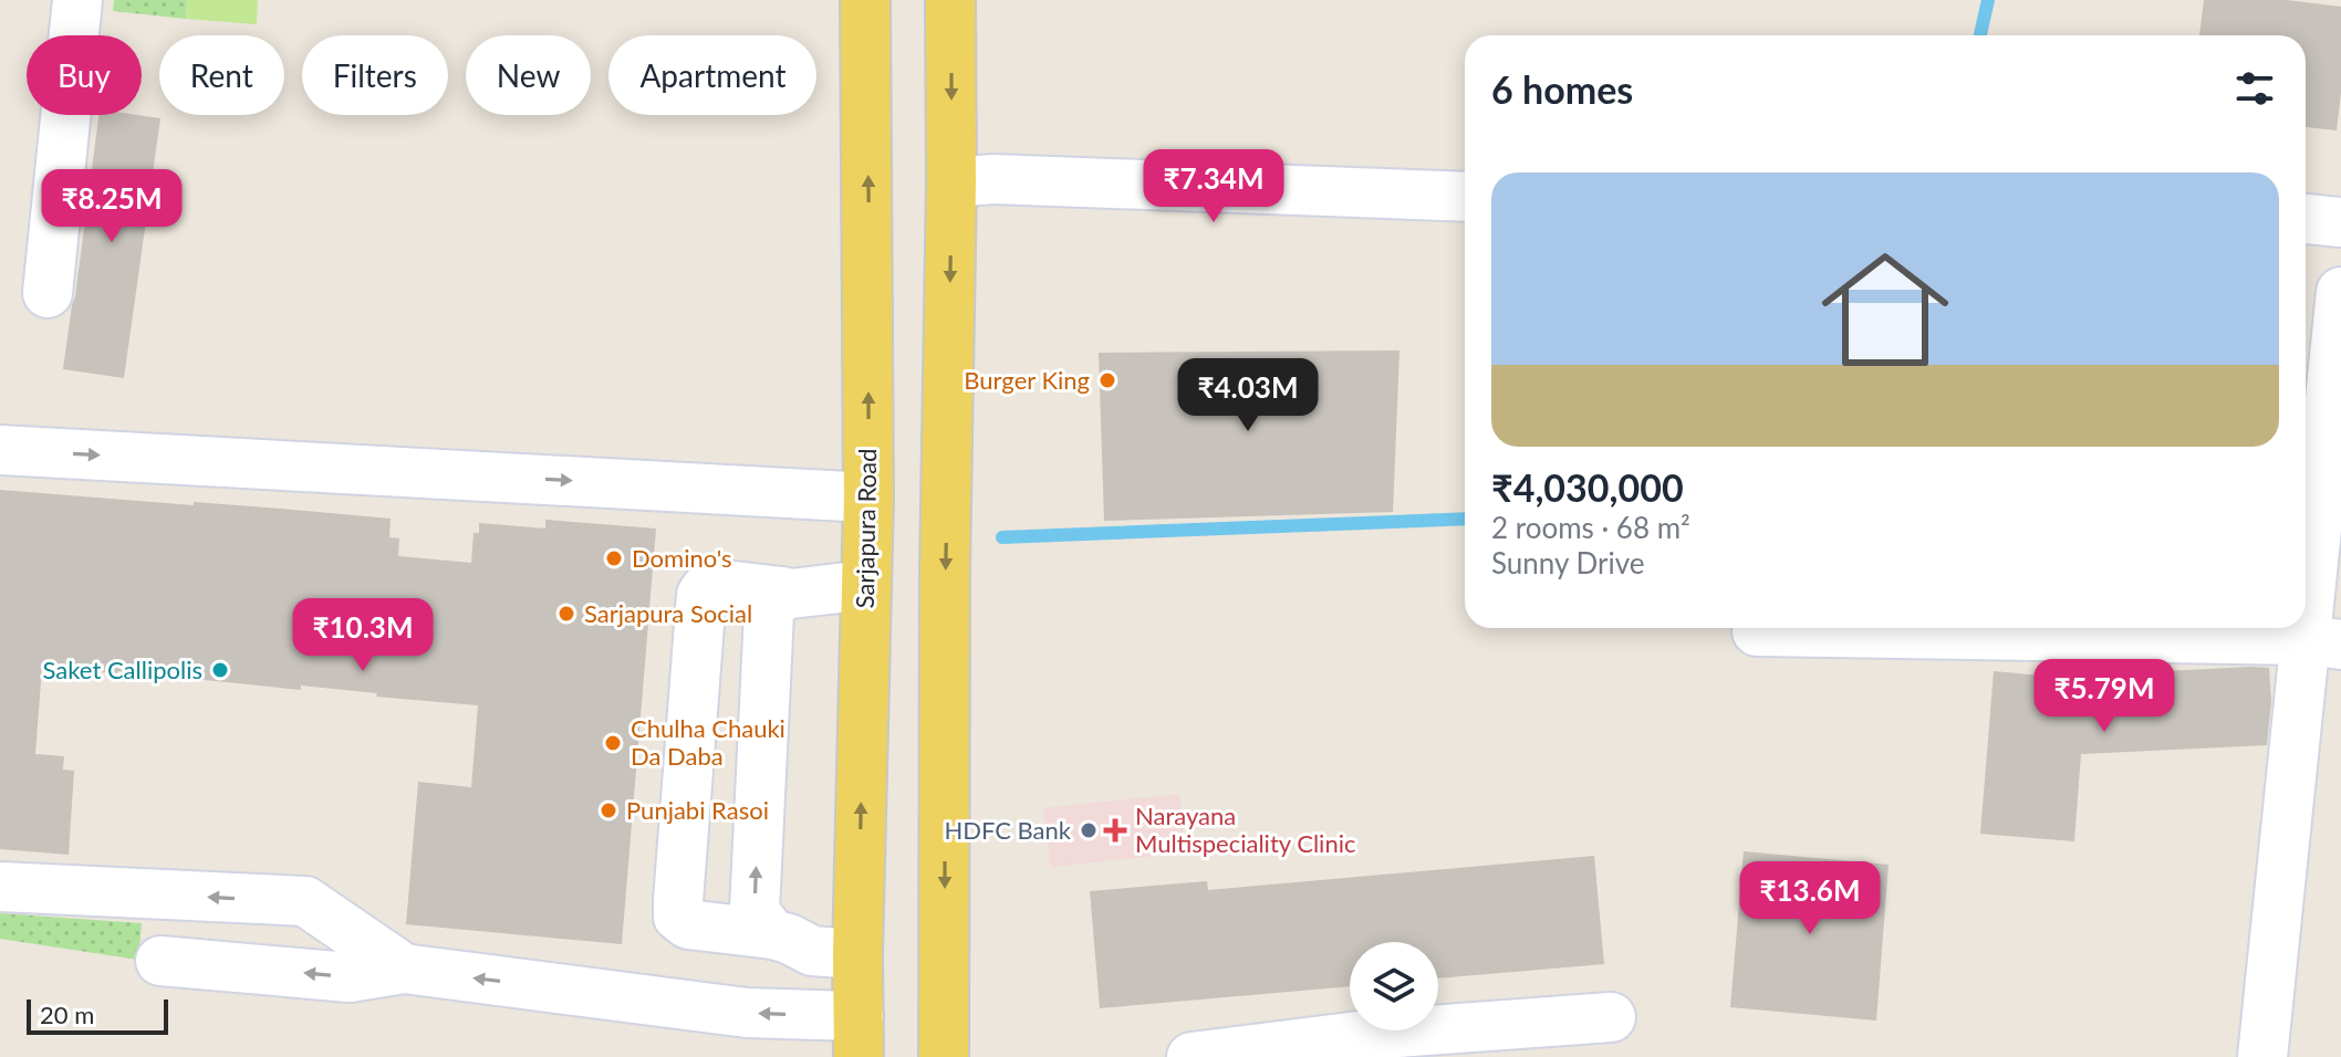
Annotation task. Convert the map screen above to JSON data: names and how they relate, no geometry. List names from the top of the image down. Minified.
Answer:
{"streets":{"main road":["Sarjapura Road"]},"places":{"other":["Burger King","Domino's","Sarjapura Social","Saket Callipolis","Chulha Chauki Da Daba","Punjabi Rasoi","HDFC Bank"],"health":["Narayana Multispeciality Clinic"]},"scale_bar":"20 m","page":{"chip":["Buy","Rent","Filters","New","Apartment"],"heading":"6 homes","list":[{"name":"₹4,030,000","note":"2 rooms · 68 m² · Sunny Drive"}],"price":["₹7.34M","₹8.25M","₹4.03M","₹10.3M","₹5.79M","₹13.6M"],"scale":"20 m"}}
